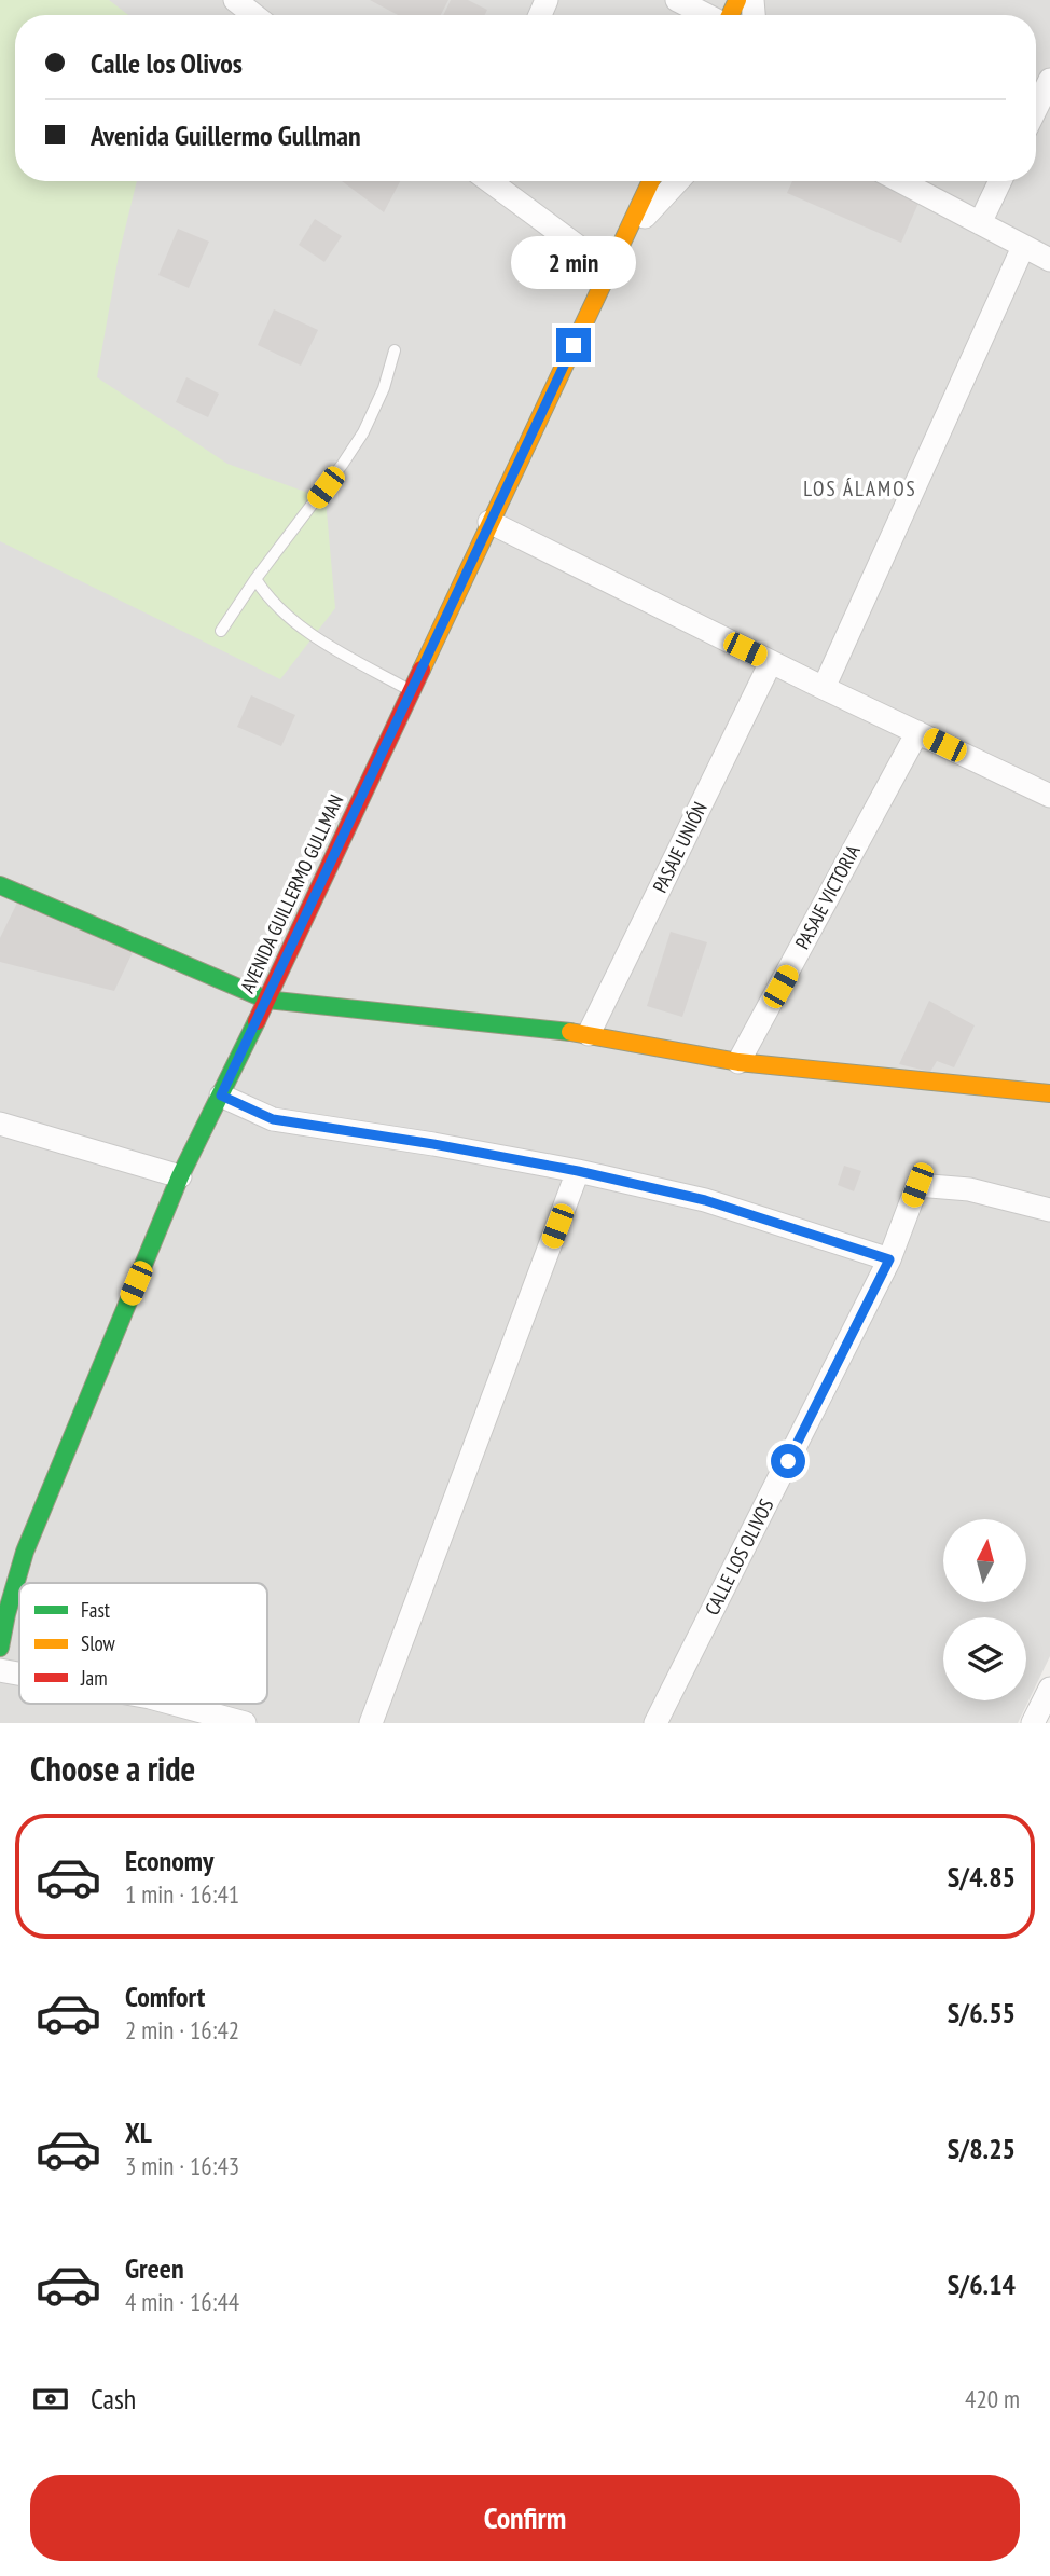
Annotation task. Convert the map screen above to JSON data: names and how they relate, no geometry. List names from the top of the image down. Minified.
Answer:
{"streets":{"main road":["AVENIDA GUILLERMO GULLMAN"],"street":["PASAJE UNIÓN","PASAJE VICTORIA","CALLE LOS OLIVOS"]},"districts":["LOS ÁLAMOS"],"legend":["Fast","Slow","Jam"],"north":"top","page":{"banner":["Calle los Olivos","Avenida Guillermo Gullman"],"bubble":"2 min","heading":"Choose a ride","list":[{"name":"Economy","note":"1 min · 16:41","value":"S/4.85"},{"name":"Comfort","note":"2 min · 16:42","value":"S/6.55"},{"name":"XL","note":"3 min · 16:43","value":"S/8.25"},{"name":"Green","note":"4 min · 16:44","value":"S/6.14"}],"pay":["Cash","420 m"],"buttons":"Confirm"}}
